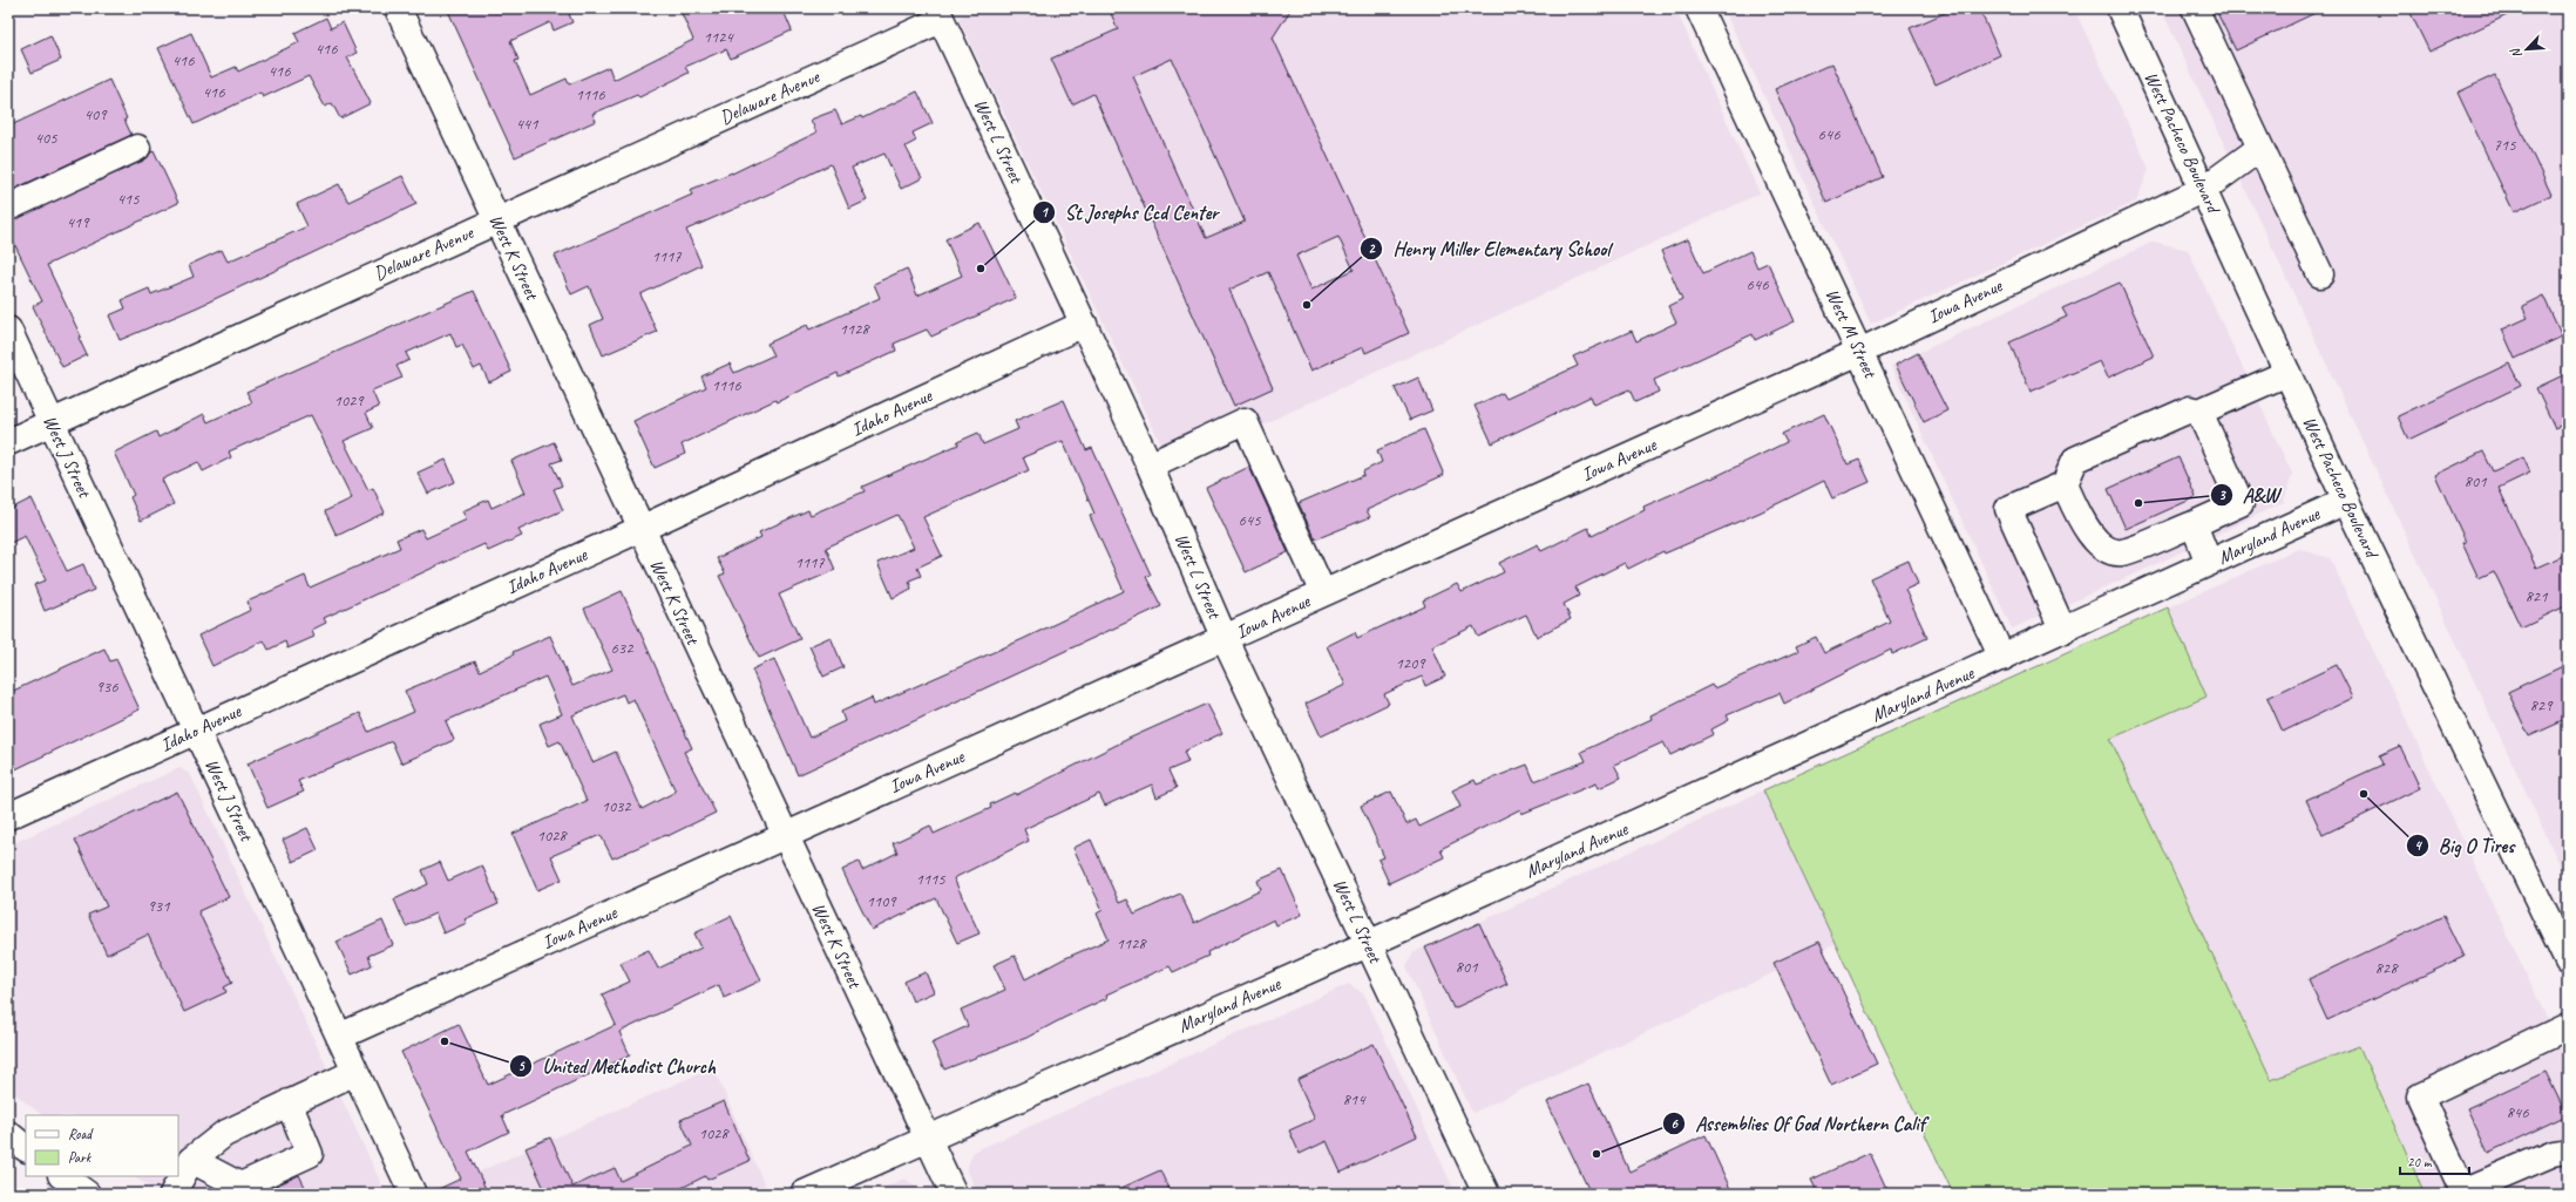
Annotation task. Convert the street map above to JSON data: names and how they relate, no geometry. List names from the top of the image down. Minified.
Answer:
{"streets":{"main road":["Delaware Avenue","West L Street","West Pacheco Boulevard","West K Street","Iowa Avenue","West M Street","Idaho Avenue","West J Street","Maryland Avenue"]},"crossings":[["Delaware Avenue","West L Street"],["Delaware Avenue","West K Street"],["Delaware Avenue","West J Street"],["West L Street","Iowa Avenue"],["West L Street","Idaho Avenue"],["West L Street","Maryland Avenue"],["West Pacheco Boulevard","Iowa Avenue"],["West Pacheco Boulevard","Maryland Avenue"],["West K Street","Iowa Avenue"],["West K Street","Idaho Avenue"],["West K Street","Maryland Avenue"],["Iowa Avenue","West M Street"],["Iowa Avenue","West J Street"],["West M Street","Maryland Avenue"],["Idaho Avenue","West J Street"]],"places":["St Josephs Ccd Center","Henry Miller Elementary School","A&W","Big O Tires","United Methodist Church","Assemblies Of God Northern Calif"],"house_numbers":["1124","416","416","416","416","1116","409","441","646","405","715","415","419","1117","646","1128","1116","1029","801","645","1117","821","632","1209","936","829","1032","1028","1115","1109","931","1128","801","828","814","846","1028"],"legend":["Road","Park"],"scale_bar":"20 m","north":"bottom left"}
